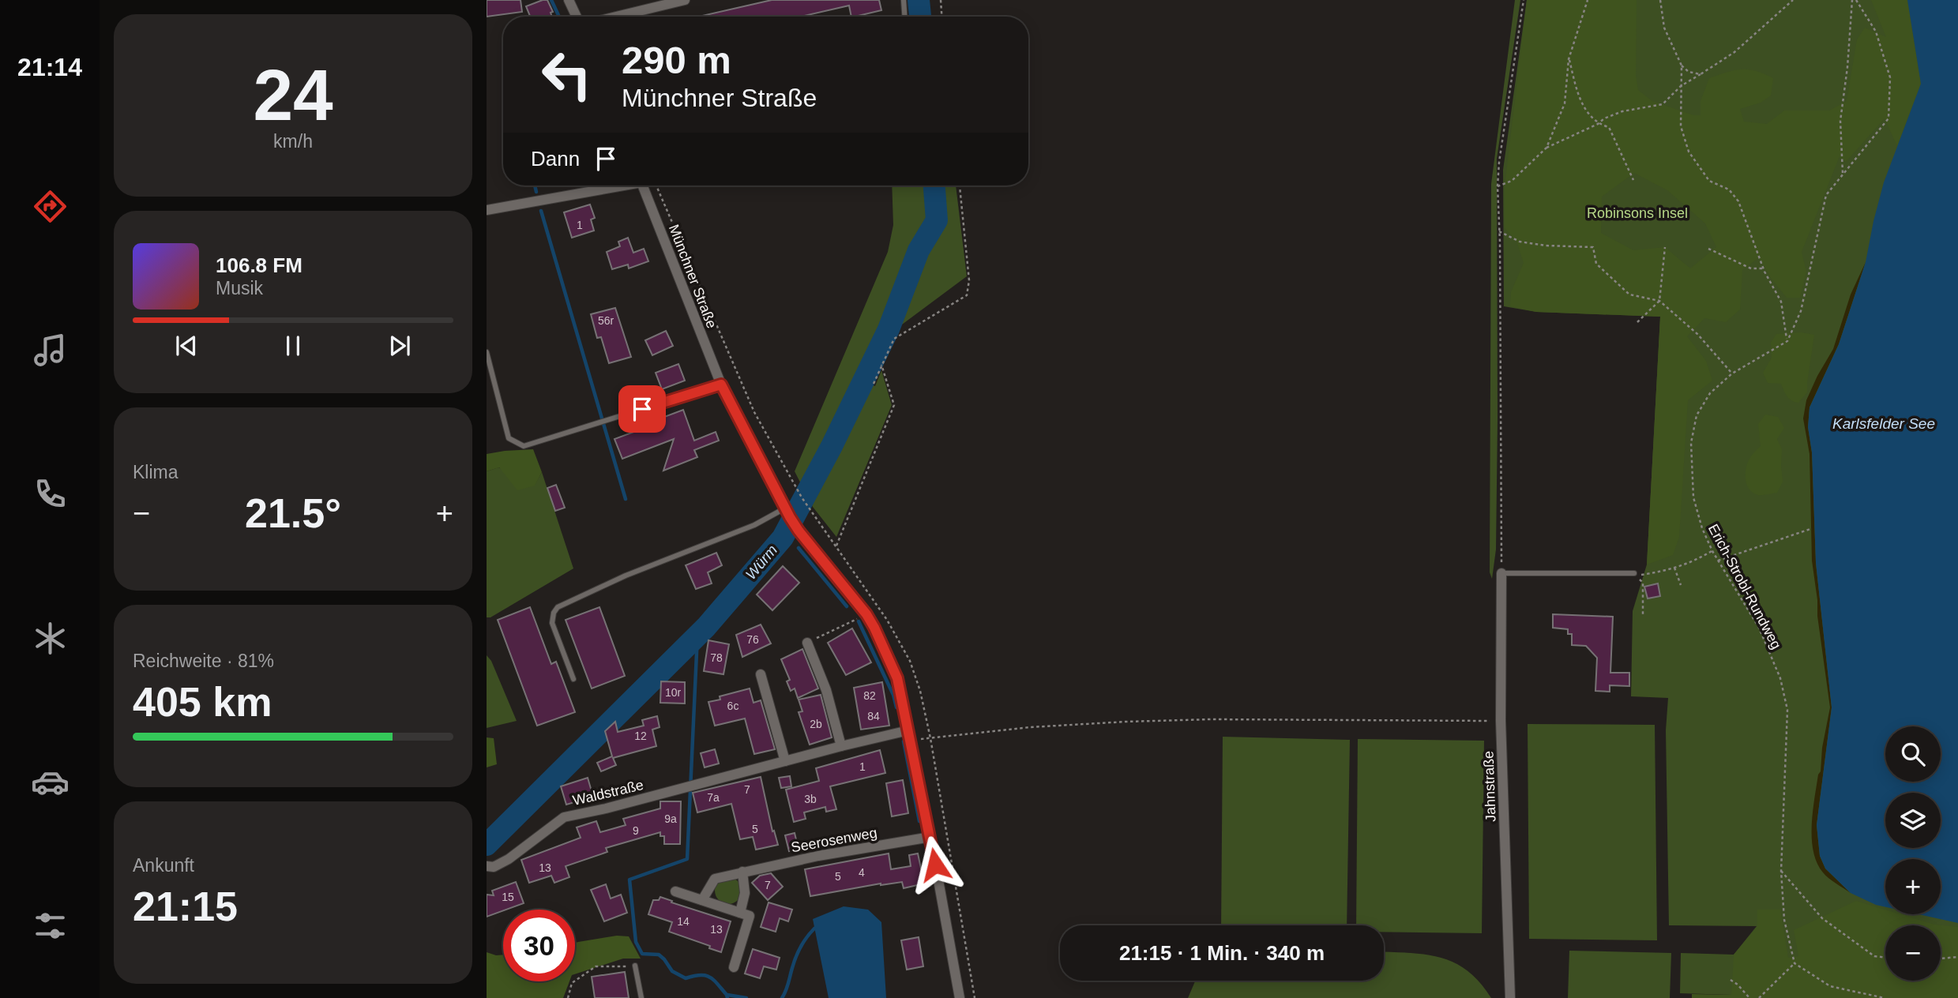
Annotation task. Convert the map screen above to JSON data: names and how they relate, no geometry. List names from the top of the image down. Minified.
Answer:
{"streets":{"street":["Münchner Straße","Jahnstraße","Waldstraße","Seerosenweg"],"path":["Erich-Strobl-Rundweg"]},"crossings":[["Münchner Straße","Seerosenweg"]],"water":["Karlsfelder See","Würm"],"parks":["Robinsons Insel"],"house_numbers":["1","56r","76","78","10r","82","6c","84","2b","12","1","7","7a","3b","9a","5","9","13","4","5","7","15","14","13"],"page":{"tabs":"21:14","tile":[["24","km/h"],"Klima",["Reichweite · 81%","405 km"],["Ankunft","21:15"]],"turn":["290 m","Münchner Straße"],"then":"Dann","song":["106.8 FM","Musik"],"heat":["−","21.5°","+"],"map_buttons":["+","−"],"limit":"30","trip":"21:15 · 1 Min. · 340 m"}}
